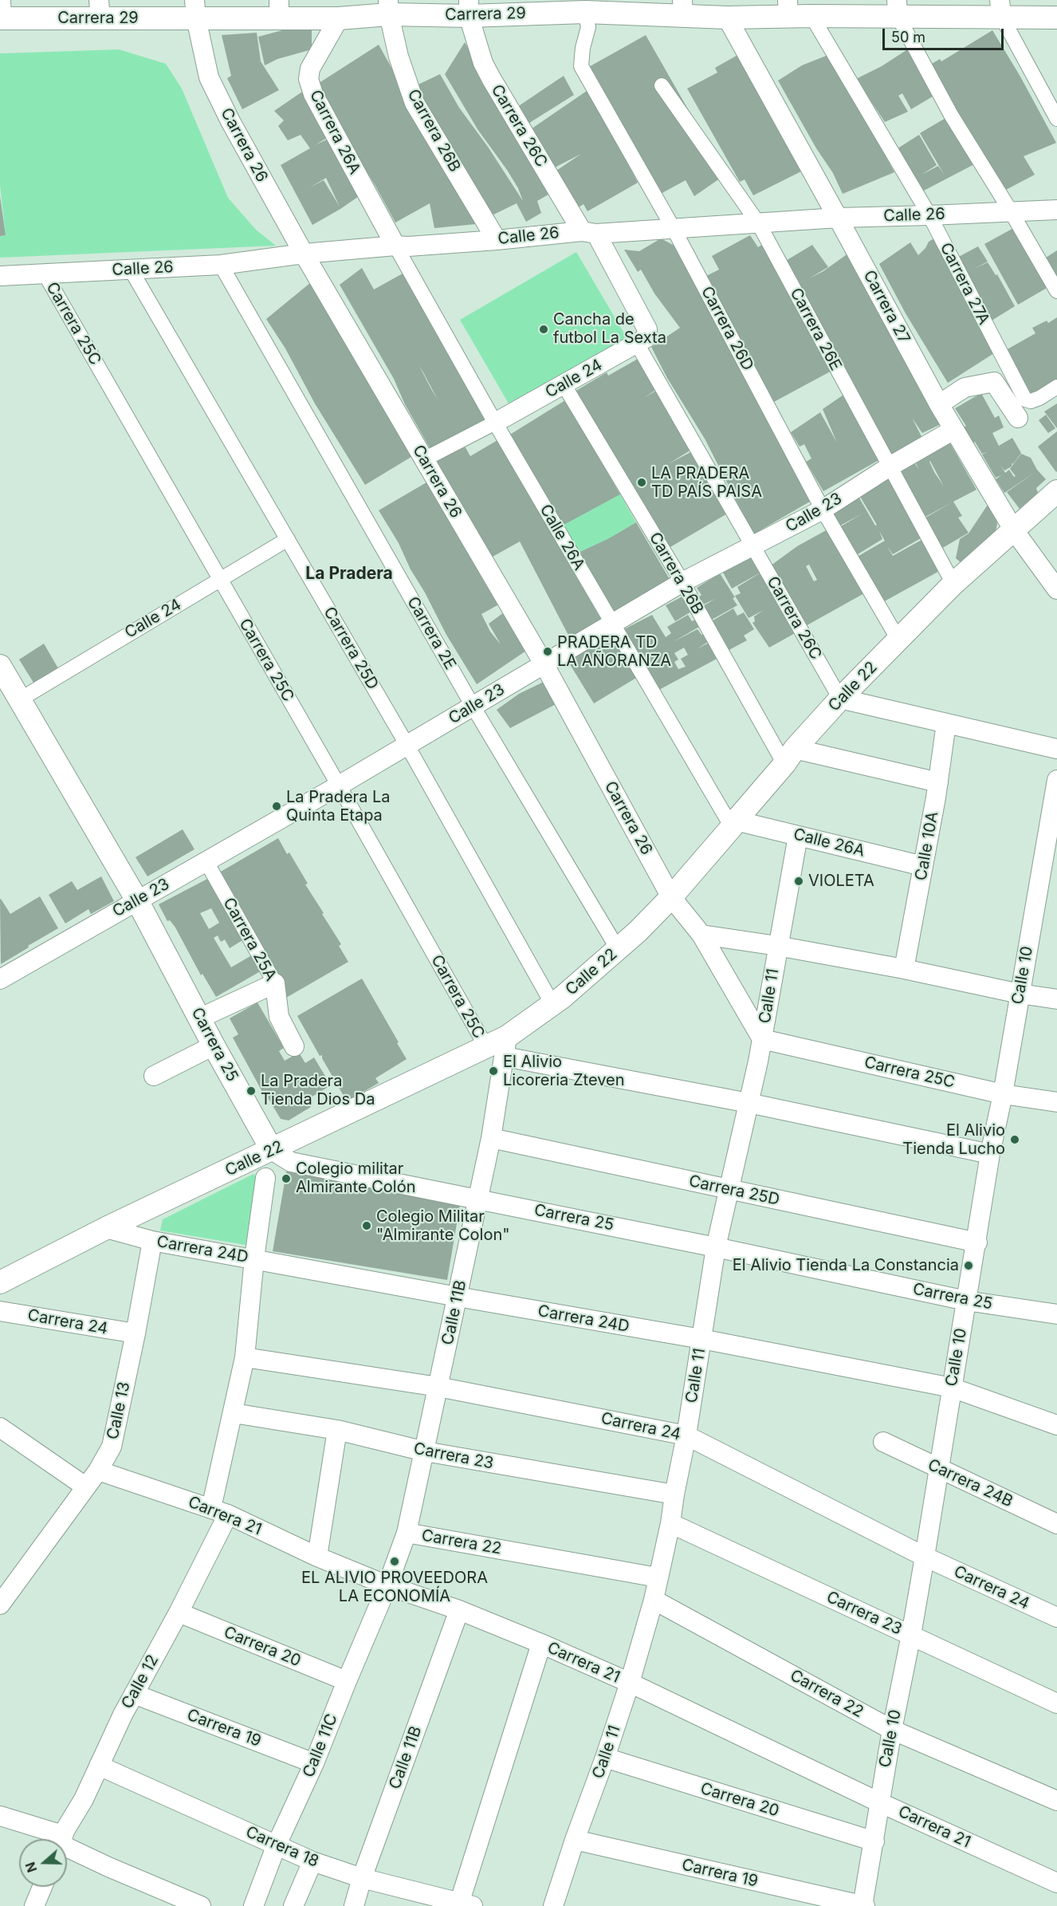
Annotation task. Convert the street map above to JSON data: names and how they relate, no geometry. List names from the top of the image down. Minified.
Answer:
{"streets":{"street":["Carrera 29","Carrera 26C","Carrera 26B","Carrera 26A","Carrera 26","Calle 26","Carrera 27A","Carrera 27","Carrera 25C","Carrera 26D","Carrera 26E","Calle 24","Calle 23","Calle 26A","Carrera 2E","Carrera 25D","Calle 22","Calle 10A","Carrera 25A","Calle 10","Calle 11","Carrera 25","Carrera 24D","Calle 11B","Carrera 24","Calle 13","Carrera 23","Carrera 24B","Carrera 21","Carrera 22","Carrera 20","Calle 12","Carrera 19","Calle 11C","Carrera 18"]},"crossings":[["Carrera 29","Carrera 26C"],["Carrera 29","Carrera 26B"],["Carrera 29","Carrera 26A"],["Carrera 29","Carrera 26"],["Carrera 29","Carrera 27A"],["Carrera 29","Carrera 27"],["Carrera 29","Carrera 26D"],["Carrera 26C","Calle 26"],["Carrera 26C","Calle 24"],["Carrera 26C","Calle 23"],["Carrera 26C","Calle 22"],["Carrera 26B","Calle 26"],["Carrera 26B","Calle 24"],["Carrera 26B","Calle 23"],["Carrera 26B","Calle 22"],["Carrera 26A","Calle 26"],["Carrera 26A","Calle 26A"],["Carrera 26","Calle 26"],["Carrera 26","Carrera 25C"],["Carrera 26","Calle 23"],["Carrera 26","Calle 22"],["Carrera 26","Calle 11"],["Calle 26","Carrera 27A"],["Calle 26","Carrera 27"],["Calle 26","Carrera 25C"],["Calle 26","Carrera 26D"],["Calle 26","Carrera 26E"],["Calle 26","Calle 26A"],["Calle 26","Carrera 2E"],["Calle 26","Carrera 25D"],["Carrera 27","Calle 23"],["Carrera 27","Calle 22"],["Carrera 25C","Calle 24"],["Carrera 25C","Calle 23"],["Carrera 25C","Calle 22"],["Carrera 25C","Calle 10"],["Carrera 25C","Calle 11"],["Carrera 25C","Calle 11B"],["Carrera 26D","Calle 23"],["Carrera 26D","Calle 22"],["Carrera 26E","Calle 23"],["Carrera 26E","Calle 22"],["Calle 24","Calle 26A"],["Calle 24","Carrera 25D"],["Calle 24","Carrera 25"],["Calle 23","Calle 26A"],["Calle 23","Carrera 2E"],["Calle 23","Carrera 25D"],["Calle 23","Carrera 25A"],["Calle 23","Carrera 25"],["Calle 26A","Calle 22"],["Calle 26A","Calle 10A"],["Calle 26A","Calle 11"],["Carrera 2E","Calle 22"],["Carrera 25D","Calle 22"],["Carrera 25D","Calle 10"],["Carrera 25D","Calle 11"],["Carrera 25D","Calle 11B"],["Calle 22","Carrera 25"],["Calle 22","Carrera 24D"],["Calle 22","Calle 11B"],["Calle 10","Carrera 25"],["Calle 10","Carrera 24D"],["Calle 10","Carrera 24"],["Calle 10","Carrera 23"],["Calle 10","Carrera 24B"],["Calle 10","Carrera 21"],["Calle 10","Carrera 22"],["Calle 10","Carrera 20"],["Calle 10","Carrera 19"],["Calle 11","Carrera 25"],["Calle 11","Carrera 24D"],["Calle 11","Carrera 24"],["Calle 11","Carrera 23"],["Calle 11","Carrera 21"],["Calle 11","Carrera 22"],["Calle 11","Carrera 20"],["Calle 11","Carrera 19"],["Carrera 25","Calle 11B"],["Carrera 24D","Calle 11B"],["Carrera 24D","Calle 13"],["Carrera 24D","Calle 12"],["Calle 11B","Carrera 24"],["Calle 11B","Carrera 23"],["Calle 11B","Carrera 21"],["Calle 11B","Carrera 22"],["Calle 11B","Calle 11C"],["Calle 11B","Carrera 18"],["Carrera 24","Calle 13"],["Carrera 24","Calle 12"],["Calle 13","Carrera 21"],["Carrera 23","Calle 12"],["Carrera 21","Calle 12"],["Carrera 21","Calle 11C"],["Carrera 20","Calle 12"],["Carrera 20","Calle 11C"],["Calle 12","Carrera 19"],["Calle 12","Carrera 18"],["Carrera 19","Calle 11C"],["Calle 11C","Carrera 18"]],"districts":["La Pradera"],"places":["Cancha de futbol La Sexta","LA PRADERA TD PAÍS PAISA","PRADERA TD LA AÑORANZA","La Pradera La Quinta Etapa","VIOLETA","El Alivio Licoreria Zteven","La Pradera Tienda Dios Da","El Alivio Tienda Lucho","Colegio militar Almirante Colón","Colegio Militar \"Almirante Colon\"","El Alivio Tienda La Constancia","EL ALIVIO PROVEEDORA LA ECONOMÍA"],"scale_bar":"50 m","north":"left"}
